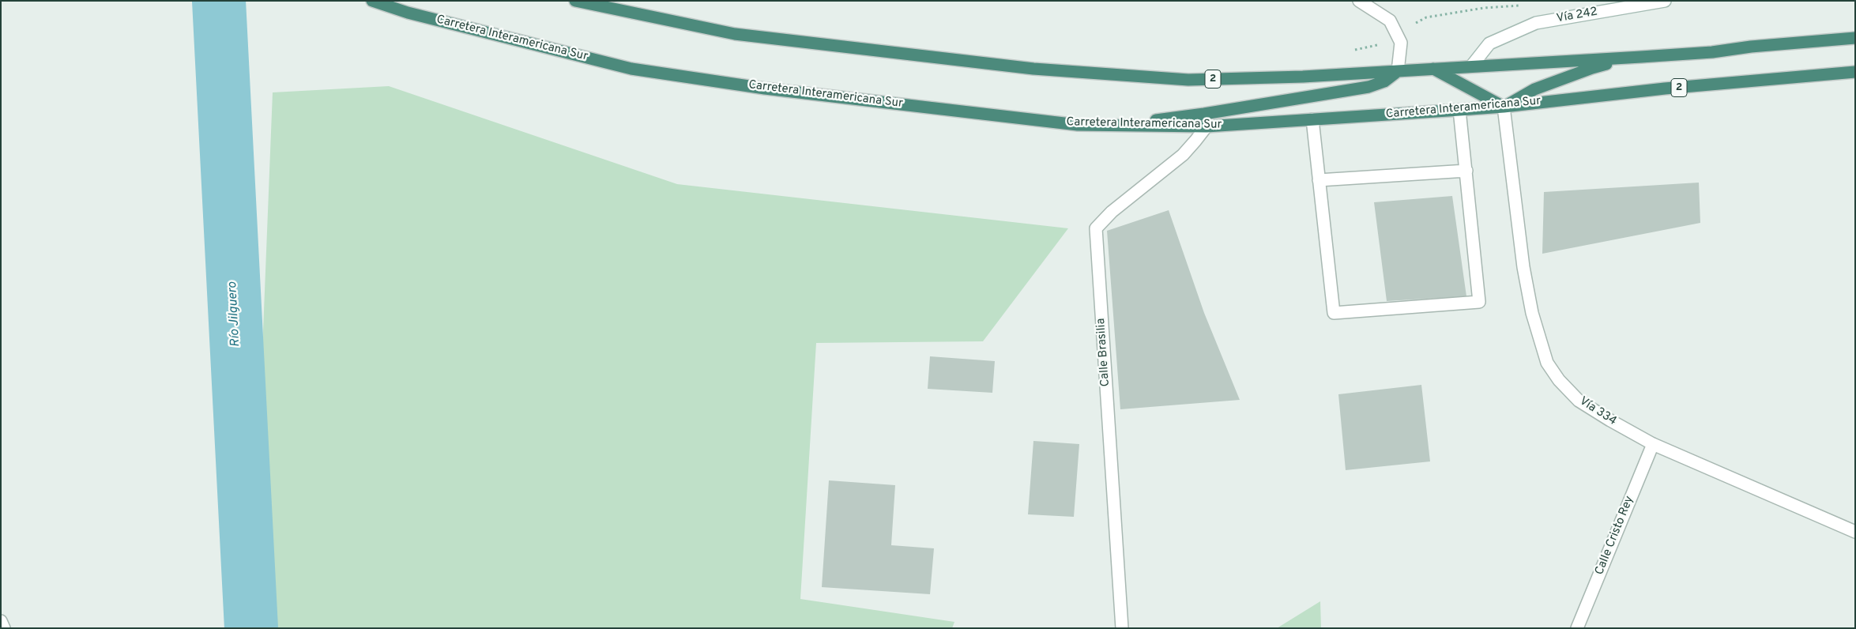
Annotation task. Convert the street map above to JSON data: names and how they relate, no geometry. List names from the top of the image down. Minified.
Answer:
{"streets":{"highway":["Carretera Interamericana Sur","2"],"street":["Vía 242","Calle Brasilia","Vía 334","Calle Cristo Rey"]},"crossings":[["Vía 242","2"],["Carretera Interamericana Sur","Calle Brasilia"],["Carretera Interamericana Sur","Vía 334"],["Vía 334","Calle Cristo Rey"]],"water":["Río Jilguero"]}
